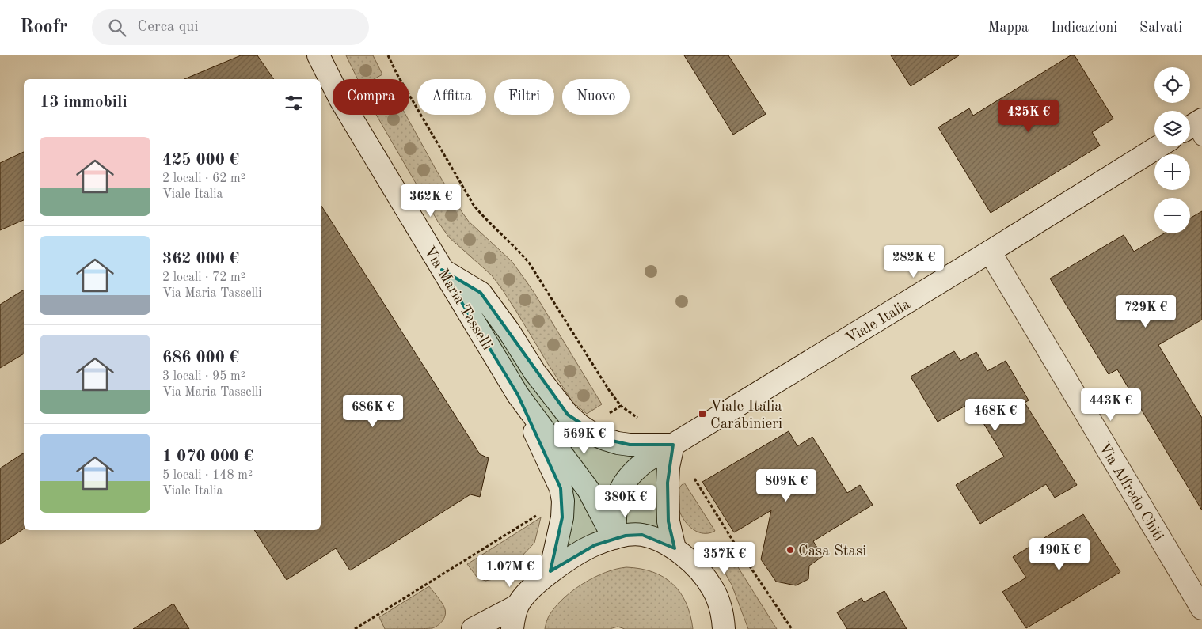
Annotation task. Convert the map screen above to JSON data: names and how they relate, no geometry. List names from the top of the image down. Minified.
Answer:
{"streets":{"street":["Via Maria Tasselli","Viale Italia","Via Alfredo Chiti"]},"crossings":[["Via Maria Tasselli","Viale Italia"],["Viale Italia","Via Alfredo Chiti"]],"places":{"transit":["Viale Italia Carabinieri"],"other":["Casa Stasi"]},"page":{"header":"Roofr","search":"Cerca qui","nav":["Mappa","Indicazioni","Salvati"],"map_buttons":["+","−"],"chip":["Compra","Affitta","Filtri","Nuovo"],"heading":"13 immobili","price":["425K €","362K €","282K €","729K €","443K €","686K €","468K €","569K €","809K €","380K €","490K €","357K €","1.07M €"],"list":[{"name":"425 000 €","note":"2 locali · 62 m² · Viale Italia"},{"name":"362 000 €","note":"2 locali · 72 m² · Via Maria Tasselli"},{"name":"686 000 €","note":"3 locali · 95 m² · Via Maria Tasselli"},{"name":"1 070 000 €","note":"5 locali · 148 m² · Viale Italia"}]}}
